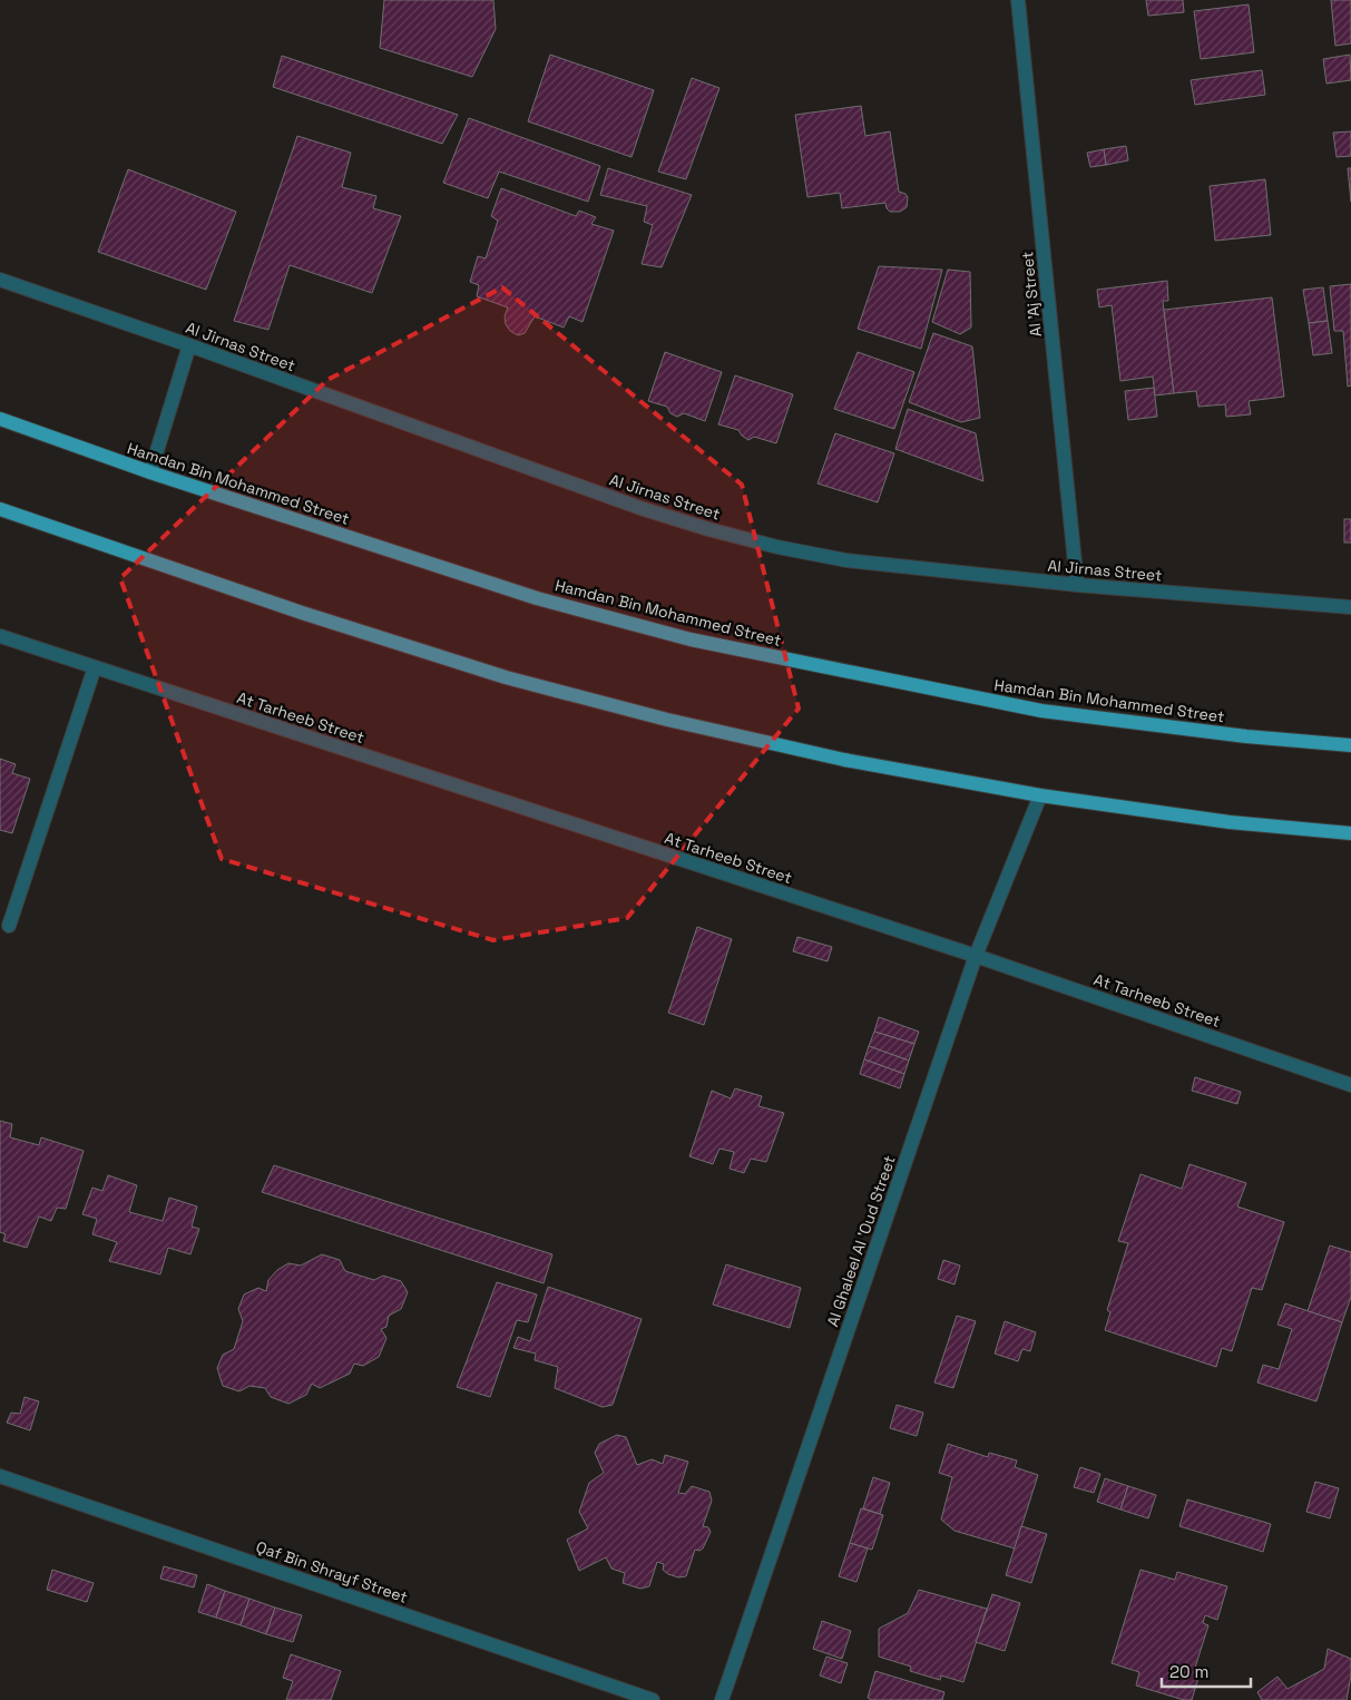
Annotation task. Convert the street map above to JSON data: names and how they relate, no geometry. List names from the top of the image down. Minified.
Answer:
{"streets":{"main road":["Hamdan Bin Mohammed Street"],"street":["Al 'Aj Street","Al Jirnas Street","At Tarheeb Street","Al Ghaleel Al 'Oud Street","Qaf Bin Shrayf Street"]},"crossings":[["Al 'Aj Street","Al Jirnas Street"],["At Tarheeb Street","Al Ghaleel Al 'Oud Street"]],"scale_bar":"20 m"}
